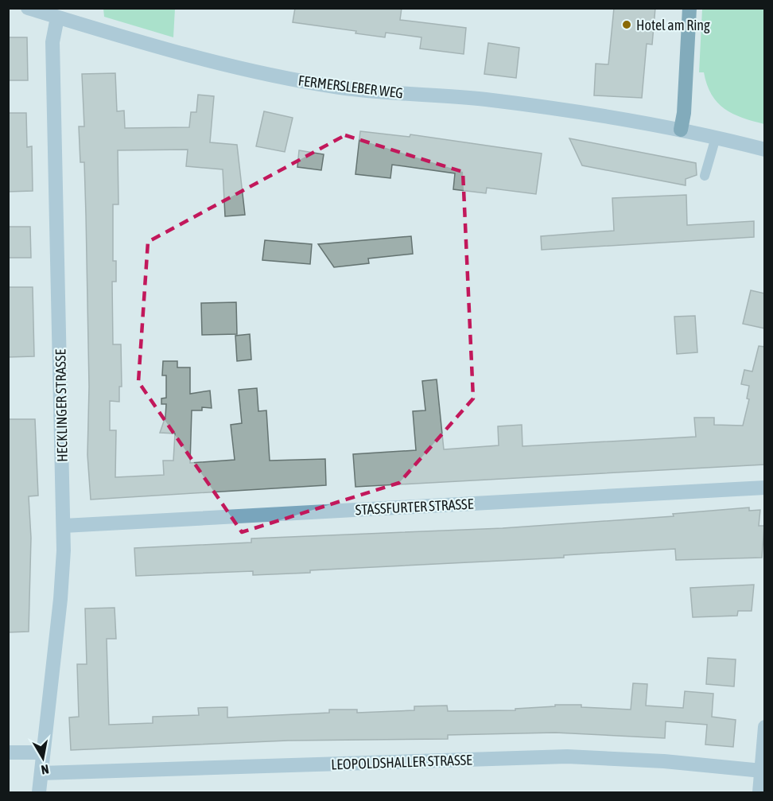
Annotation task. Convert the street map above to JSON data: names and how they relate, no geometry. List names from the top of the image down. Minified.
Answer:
{"streets":{"street":["FERMERSLEBER WEG","HECKLINGER STRASSE","STASSFURTER STRASSE","LEOPOLDSHALLER STRASSE"]},"crossings":[["FERMERSLEBER WEG","HECKLINGER STRASSE"],["HECKLINGER STRASSE","STASSFURTER STRASSE"],["HECKLINGER STRASSE","LEOPOLDSHALLER STRASSE"]],"places":["Hotel am Ring"],"north":"bottom"}
